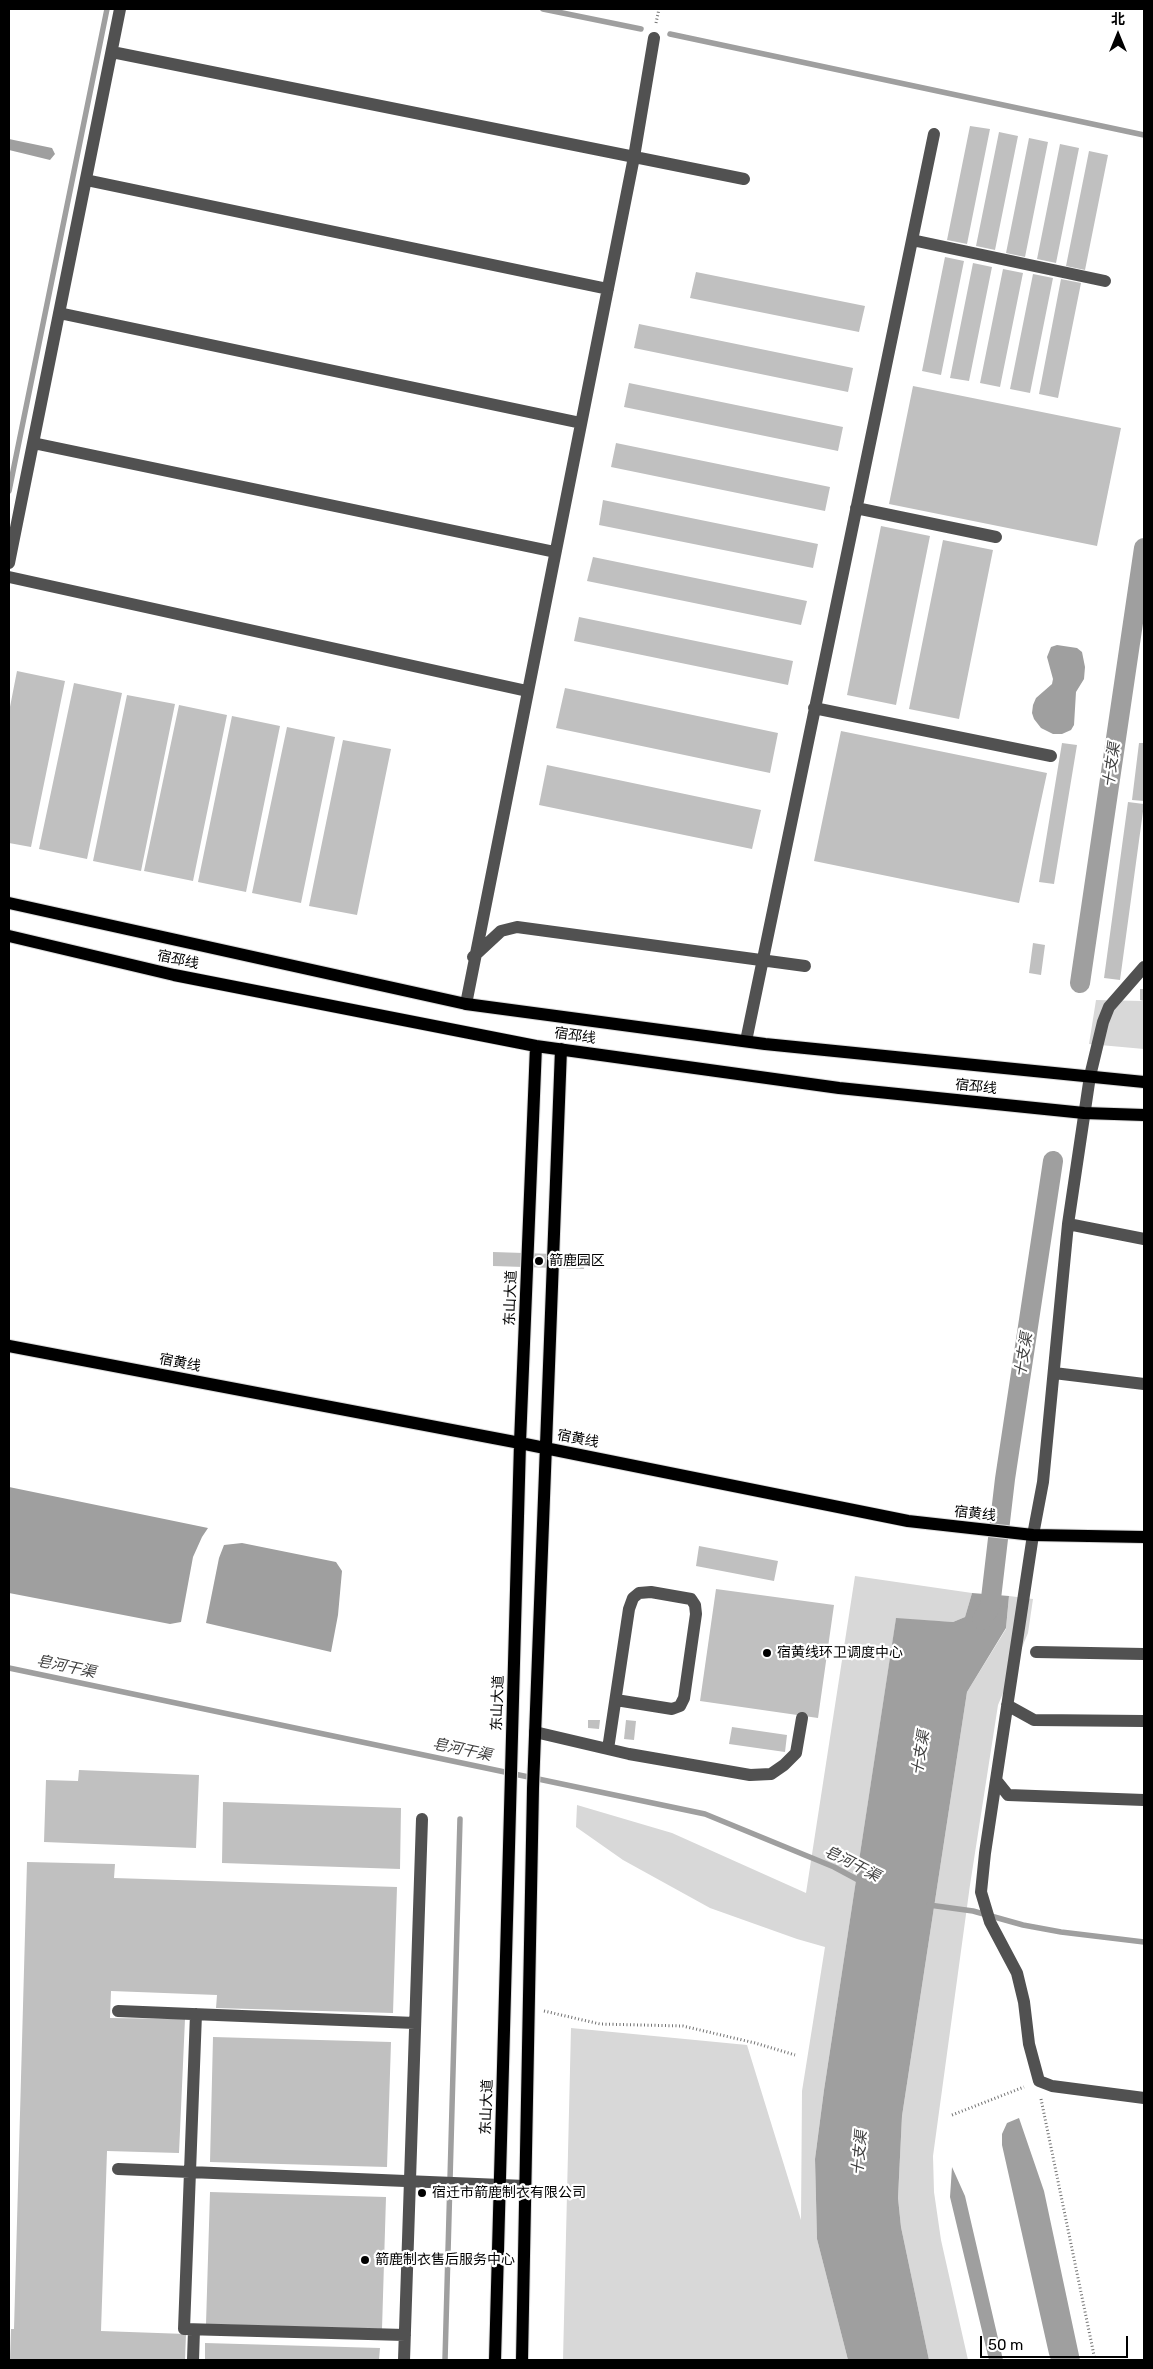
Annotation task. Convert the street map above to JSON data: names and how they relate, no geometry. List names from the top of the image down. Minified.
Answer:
{"streets":{"main road":["宿邳线","东山大道","宿黄线"]},"crossings":[["宿邳线","东山大道"],["东山大道","宿黄线"]],"water":["十支渠","皂河干渠"],"places":["箭鹿园区","宿黄线环卫调度中心","宿迁市箭鹿制衣有限公司","箭鹿制衣售后服务中心"],"scale_bar":"50 m","north":"top"}
